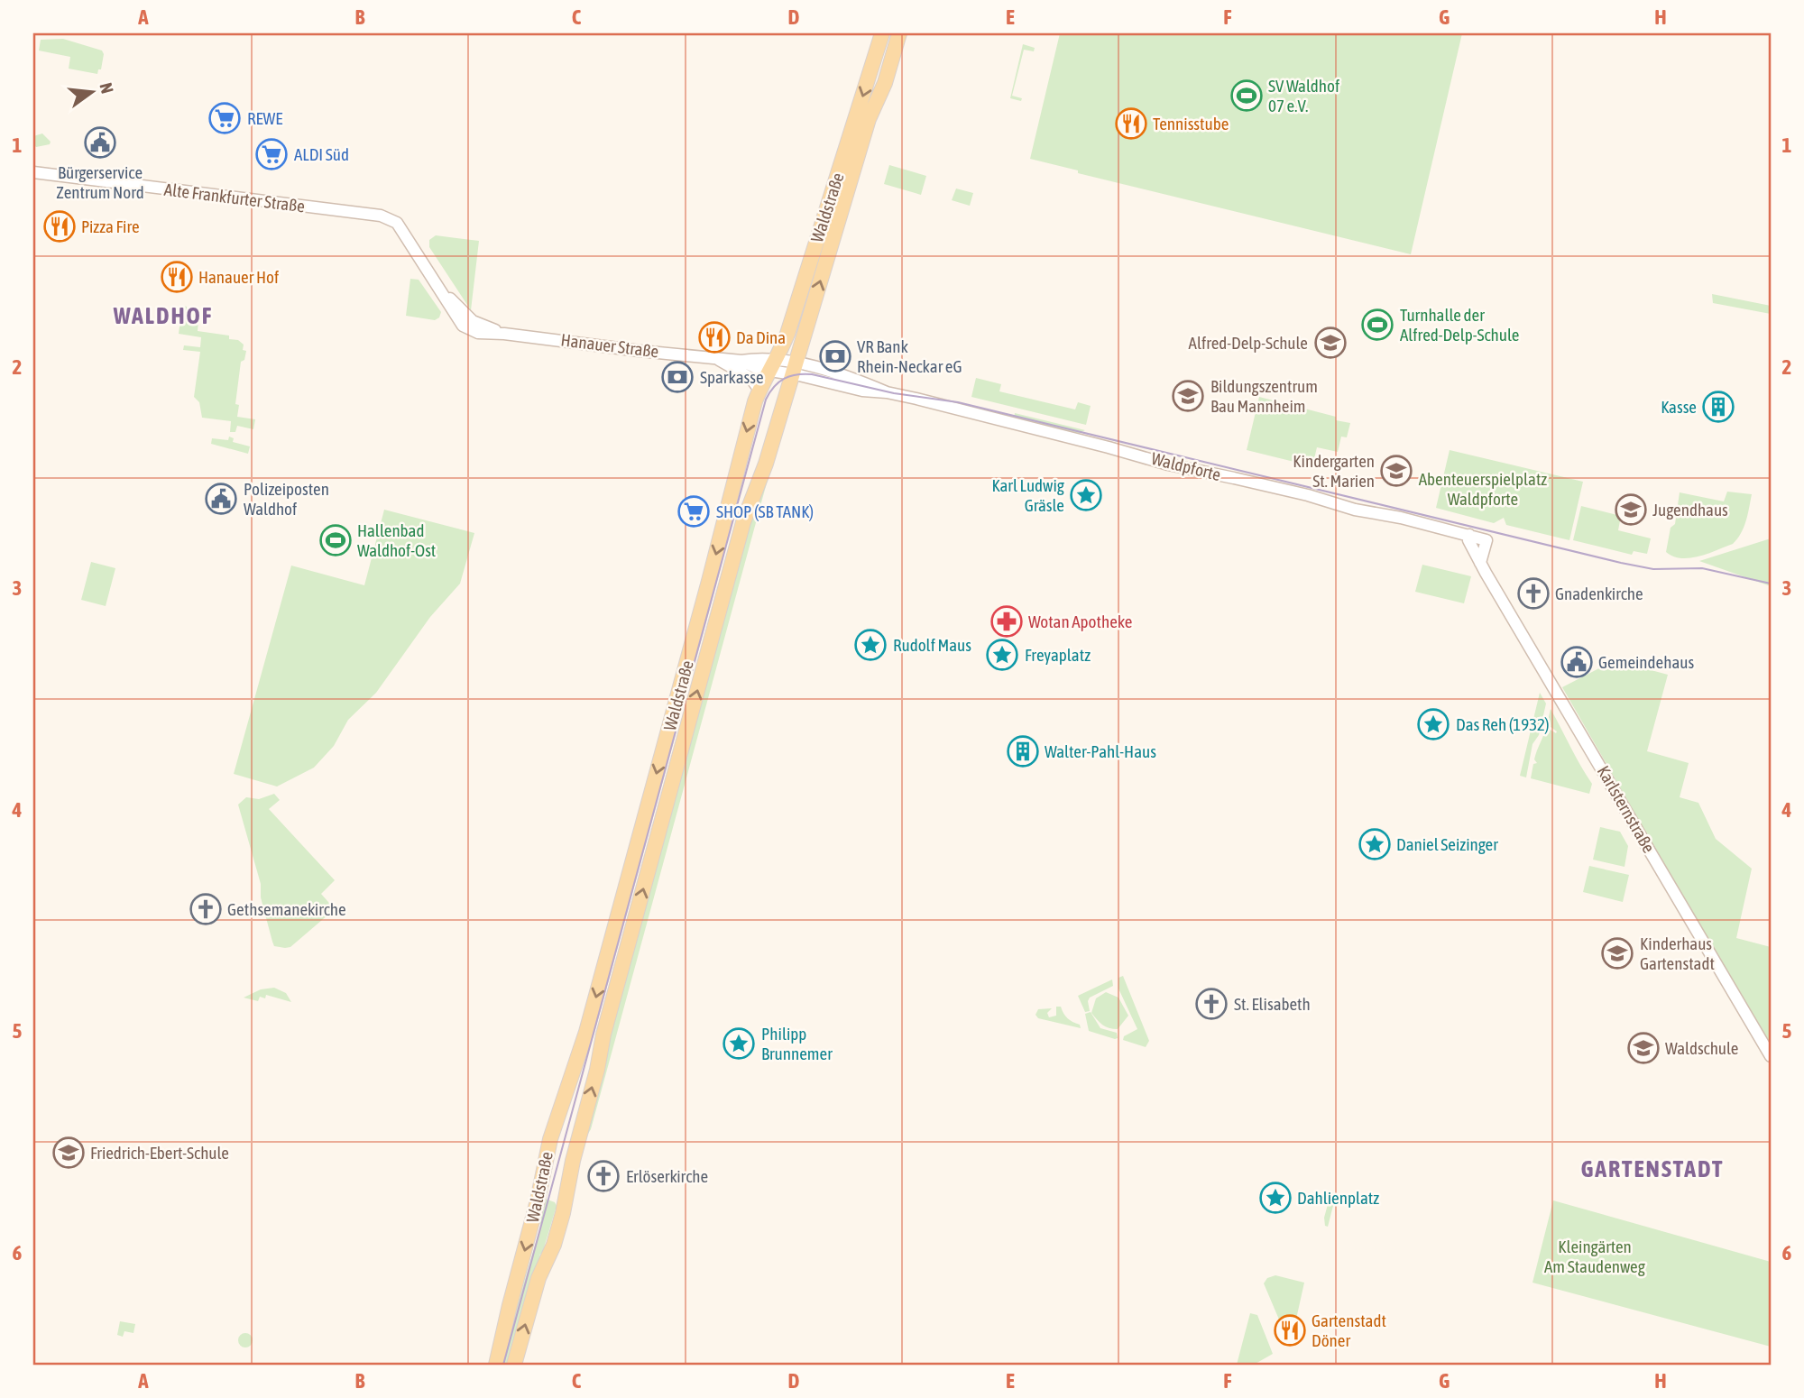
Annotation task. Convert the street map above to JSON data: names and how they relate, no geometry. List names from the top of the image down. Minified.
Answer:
{"streets":{"main road":["Waldstraße"],"street":["Alte Frankfurter Straße","Hanauer Straße","Waldpforte","Karlsternstraße"]},"crossings":[["Alte Frankfurter Straße","Hanauer Straße"],["Waldstraße","Hanauer Straße"],["Waldstraße","Waldpforte"],["Hanauer Straße","Waldpforte"],["Waldpforte","Karlsternstraße"]],"districts":["WALDHOF","GARTENSTADT"],"parks":["Abenteuerspielplatz Waldpforte","Kleingärten Am Staudenweg"],"places":{"sports":["SV Waldhof 07 e.V.","Turnhalle der Alfred-Delp-Schule","Hallenbad Waldhof-Ost"],"supermarket":["REWE","ALDI Süd","SHOP (SB TANK)"],"restaurant":["Tennisstube","Pizza Fire","Hanauer Hof","Da Dina","Gartenstadt Döner"],"public building":["Bürgerservice Zentrum Nord","Polizeiposten Waldhof","Gemeindehaus"],"school or university":["Alfred-Delp-Schule","Bildungszentrum Bau Mannheim","Kindergarten St. Marien","Jugendhaus","Kinderhaus Gartenstadt","Waldschule","Friedrich-Ebert-Schule"],"bank":["VR Bank Rhein-Neckar eG","Sparkasse"],"building":["Kasse","Walter-Pahl-Haus"],"place":["Karl Ludwig Gräsle","Rudolf Maus","Freyaplatz","Das Reh (1932)","Daniel Seizinger","Philipp Brunnemer","Dahlienplatz"],"church":["Gnadenkirche","Gethsemanekirche","St. Elisabeth","Erlöserkirche"],"pharmacy":["Wotan Apotheke"]},"north":"right","grid":{"columns":["A","B","C","D","E","F","G","H"],"rows":["1","2","3","4","5","6"]}}
